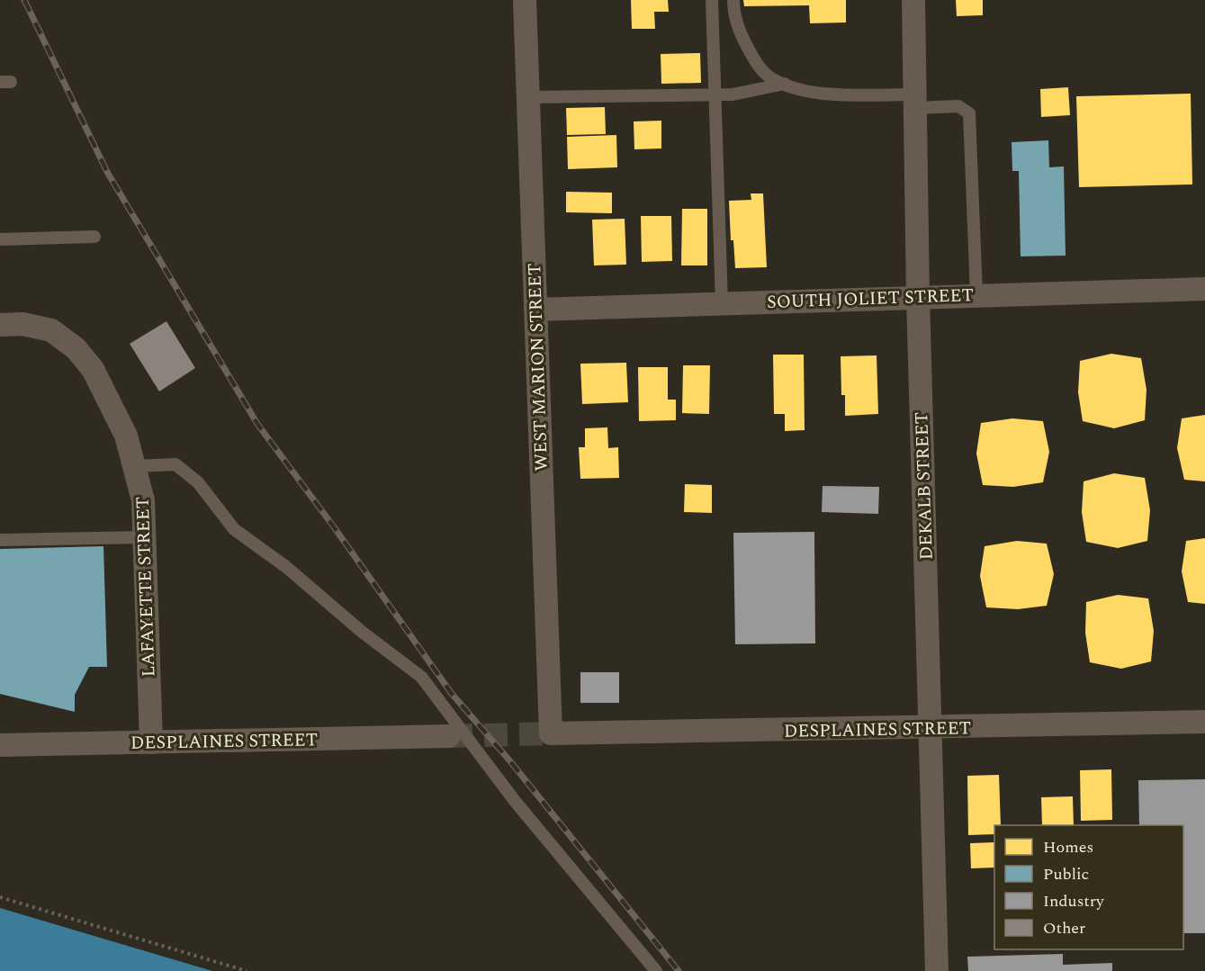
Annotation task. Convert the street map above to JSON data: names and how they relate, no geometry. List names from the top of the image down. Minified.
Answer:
{"streets":{"street":["SOUTH JOLIET STREET","WEST MARION STREET","DEKALB STREET","LAFAYETTE STREET","DESPLAINES STREET"]},"crossings":[["SOUTH JOLIET STREET","WEST MARION STREET"],["SOUTH JOLIET STREET","DEKALB STREET"],["WEST MARION STREET","DESPLAINES STREET"],["DEKALB STREET","DESPLAINES STREET"],["LAFAYETTE STREET","DESPLAINES STREET"]],"legend":["Homes","Public","Industry","Other"]}
